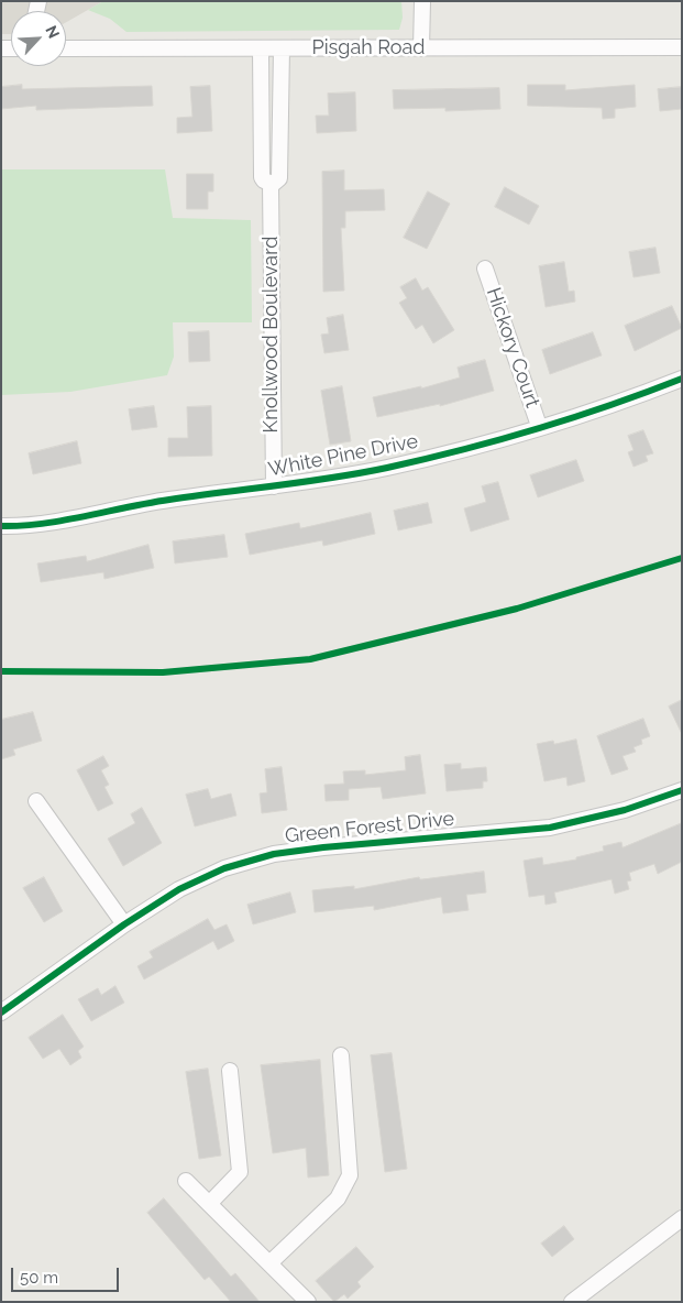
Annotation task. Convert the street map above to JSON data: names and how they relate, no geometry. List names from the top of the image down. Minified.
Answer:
{"streets":{"street":["Pisgah Road","Knollwood Boulevard","Hickory Court","White Pine Drive","Green Forest Drive"]},"crossings":[["Pisgah Road","Knollwood Boulevard"],["Knollwood Boulevard","White Pine Drive"],["Hickory Court","White Pine Drive"]],"scale_bar":"50 m","north":"top right"}
